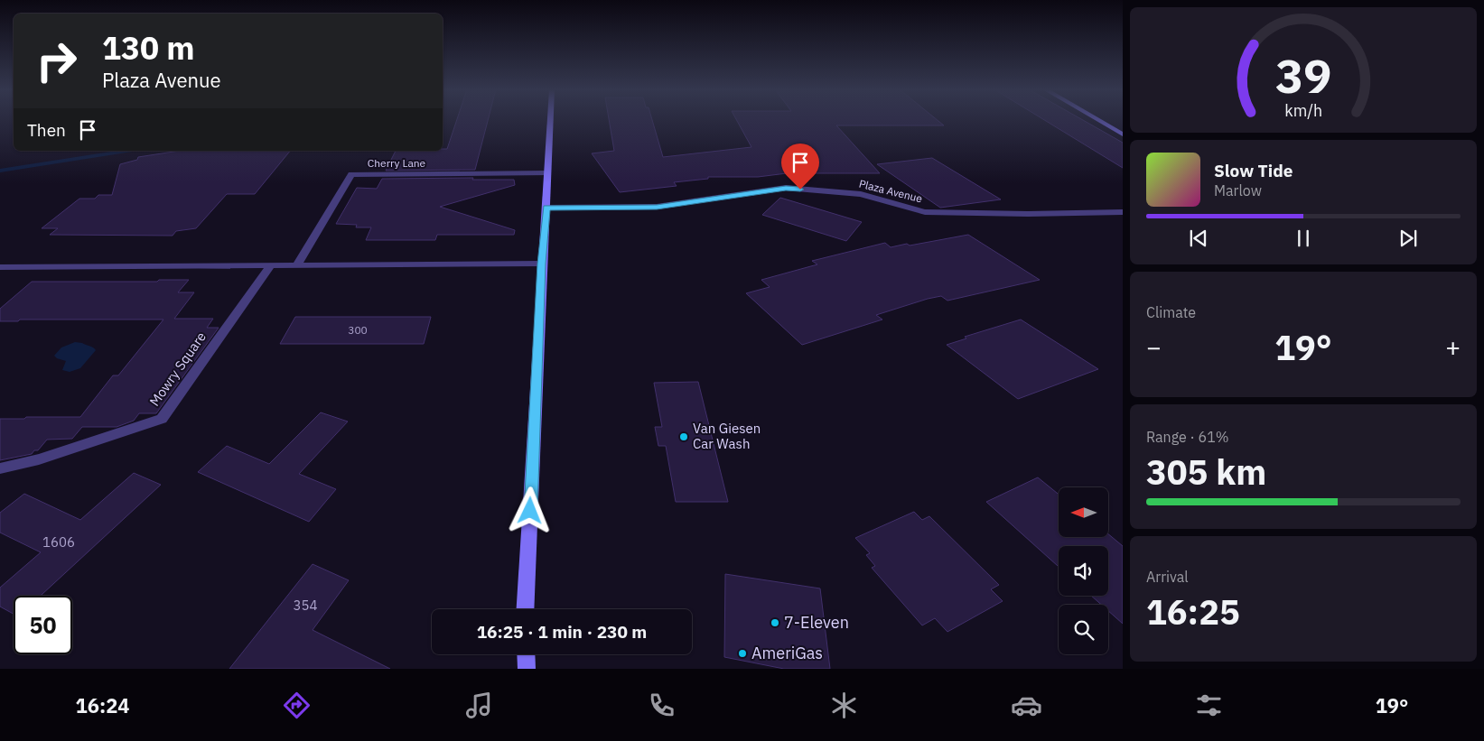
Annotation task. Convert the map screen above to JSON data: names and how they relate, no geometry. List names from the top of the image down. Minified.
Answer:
{"streets":{"street":["Cherry Lane","Plaza Avenue","Mowry Square"]},"places":["Van Giesen Car Wash","7-Eleven","AmeriGas"],"house_numbers":["300","1606","354"],"north":"left","page":{"turn":["130 m","Plaza Avenue"],"then":"Then","song":["Slow Tide","Marlow"],"tile":["Climate",["Range · 61%","305 km"],["Arrival","16:25"]],"heat":["−","19°","+"],"limit":"50","trip":"16:25 · 1 min · 230 m","tabs":["16:24","19°"],"gauge":["39","km/h"]}}
